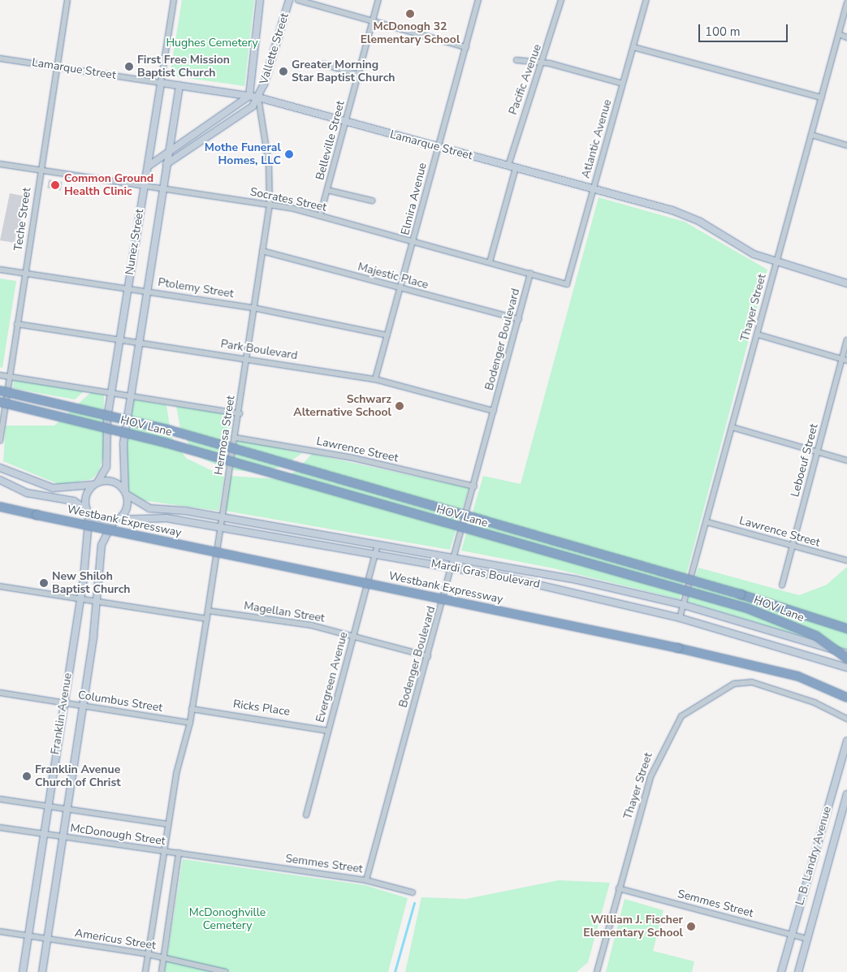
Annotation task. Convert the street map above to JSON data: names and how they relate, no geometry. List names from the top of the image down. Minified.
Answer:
{"streets":{"highway":["HOV Lane","Westbank Expressway"],"street":["Vallette Street","Lamarque Street","Pacific Avenue","Atlantic Avenue","Belleville Street","Elmira Avenue","Socrates Street","Teche Street","Nunez Street","Majestic Place","Ptolemy Street","Thayer Street","Bodenger Boulevard","Park Boulevard","Hermosa Street","Lawrence Street","Leboeuf Street","Mardi Gras Boulevard","Magellan Street","Evergreen Avenue","Columbus Street","Ricks Place","Franklin Avenue","McDonough Street","L. B. Landry Avenue","Semmes Street","Americus Street"]},"crossings":[["Vallette Street","Lamarque Street"],["Vallette Street","Hermosa Street"],["Lamarque Street","Pacific Avenue"],["Lamarque Street","Atlantic Avenue"],["Lamarque Street","Belleville Street"],["Lamarque Street","Elmira Avenue"],["Lamarque Street","Teche Street"],["Lamarque Street","Nunez Street"],["Lamarque Street","Thayer Street"],["Lamarque Street","Hermosa Street"],["Atlantic Avenue","Socrates Street"],["Belleville Street","Socrates Street"],["Elmira Avenue","Socrates Street"],["Elmira Avenue","Majestic Place"],["Elmira Avenue","Ptolemy Street"],["Elmira Avenue","Park Boulevard"],["Socrates Street","Teche Street"],["Socrates Street","Nunez Street"],["Socrates Street","Bodenger Boulevard"],["Socrates Street","Hermosa Street"],["Teche Street","Ptolemy Street"],["Teche Street","Park Boulevard"],["Nunez Street","Ptolemy Street"],["Nunez Street","Park Boulevard"],["Nunez Street","Mardi Gras Boulevard"],["Nunez Street","Franklin Avenue"],["Majestic Place","Bodenger Boulevard"],["Majestic Place","Hermosa Street"],["Ptolemy Street","Hermosa Street"],["Thayer Street","Lawrence Street"],["Thayer Street","Mardi Gras Boulevard"],["Thayer Street","Semmes Street"],["Bodenger Boulevard","Park Boulevard"],["Bodenger Boulevard","Lawrence Street"],["Bodenger Boulevard","Mardi Gras Boulevard"],["Bodenger Boulevard","Magellan Street"],["Bodenger Boulevard","Semmes Street"],["Park Boulevard","Hermosa Street"],["Hermosa Street","Lawrence Street"],["Hermosa Street","Mardi Gras Boulevard"],["Hermosa Street","Magellan Street"],["Hermosa Street","Columbus Street"],["Hermosa Street","Ricks Place"],["Hermosa Street","McDonough Street"],["Hermosa Street","Americus Street"],["Lawrence Street","Leboeuf Street"],["Mardi Gras Boulevard","Evergreen Avenue"],["Mardi Gras Boulevard","Franklin Avenue"],["Magellan Street","Evergreen Avenue"],["Evergreen Avenue","Ricks Place"],["Columbus Street","Franklin Avenue"],["Franklin Avenue","McDonough Street"],["Franklin Avenue","Americus Street"],["McDonough Street","Semmes Street"],["L. B. Landry Avenue","Semmes Street"]],"parks":["Hughes Cemetery","McDonoghville Cemetery"],"places":["McDonogh 32 Elementary School","First Free Mission Baptist Church","Greater Morning Star Baptist Church","Mothe Funeral Homes, LLC","Common Ground Health Clinic","Schwarz Alternative School","New Shiloh Baptist Church","Franklin Avenue Church of Christ","William J. Fischer Elementary School"],"scale_bar":"100 m"}
